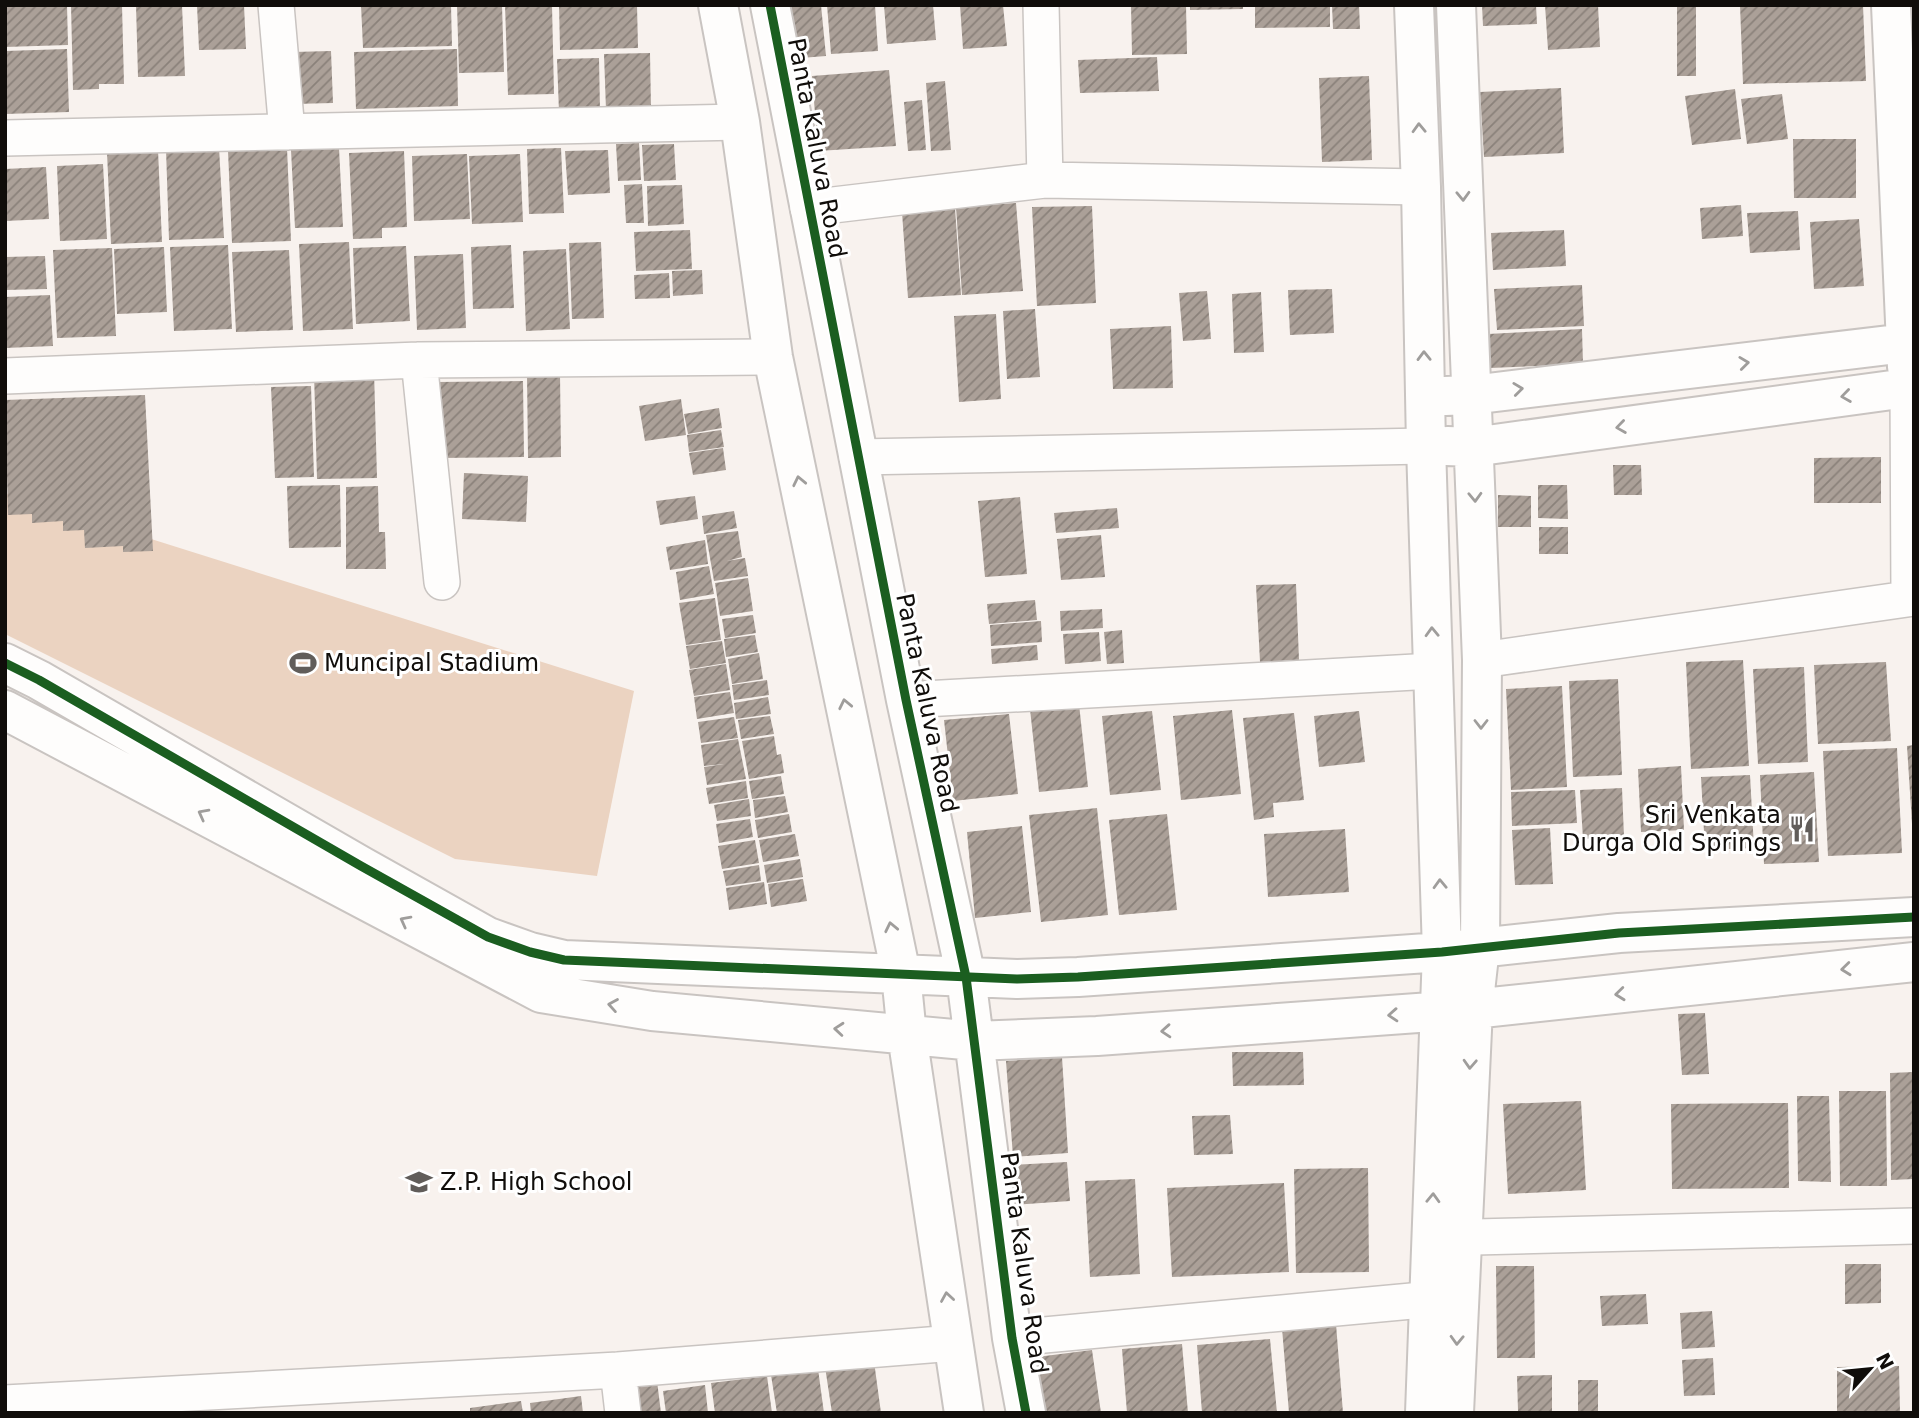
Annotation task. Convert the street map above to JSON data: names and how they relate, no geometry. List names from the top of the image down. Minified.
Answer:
{"streets":{"street":["Panta Kaluva Road"]},"places":{"sports":["Muncipal Stadium"],"restaurant":["Sri Venkata Durga Old Springs"],"school or university":["Z.P. High School"]},"north":"top right"}
